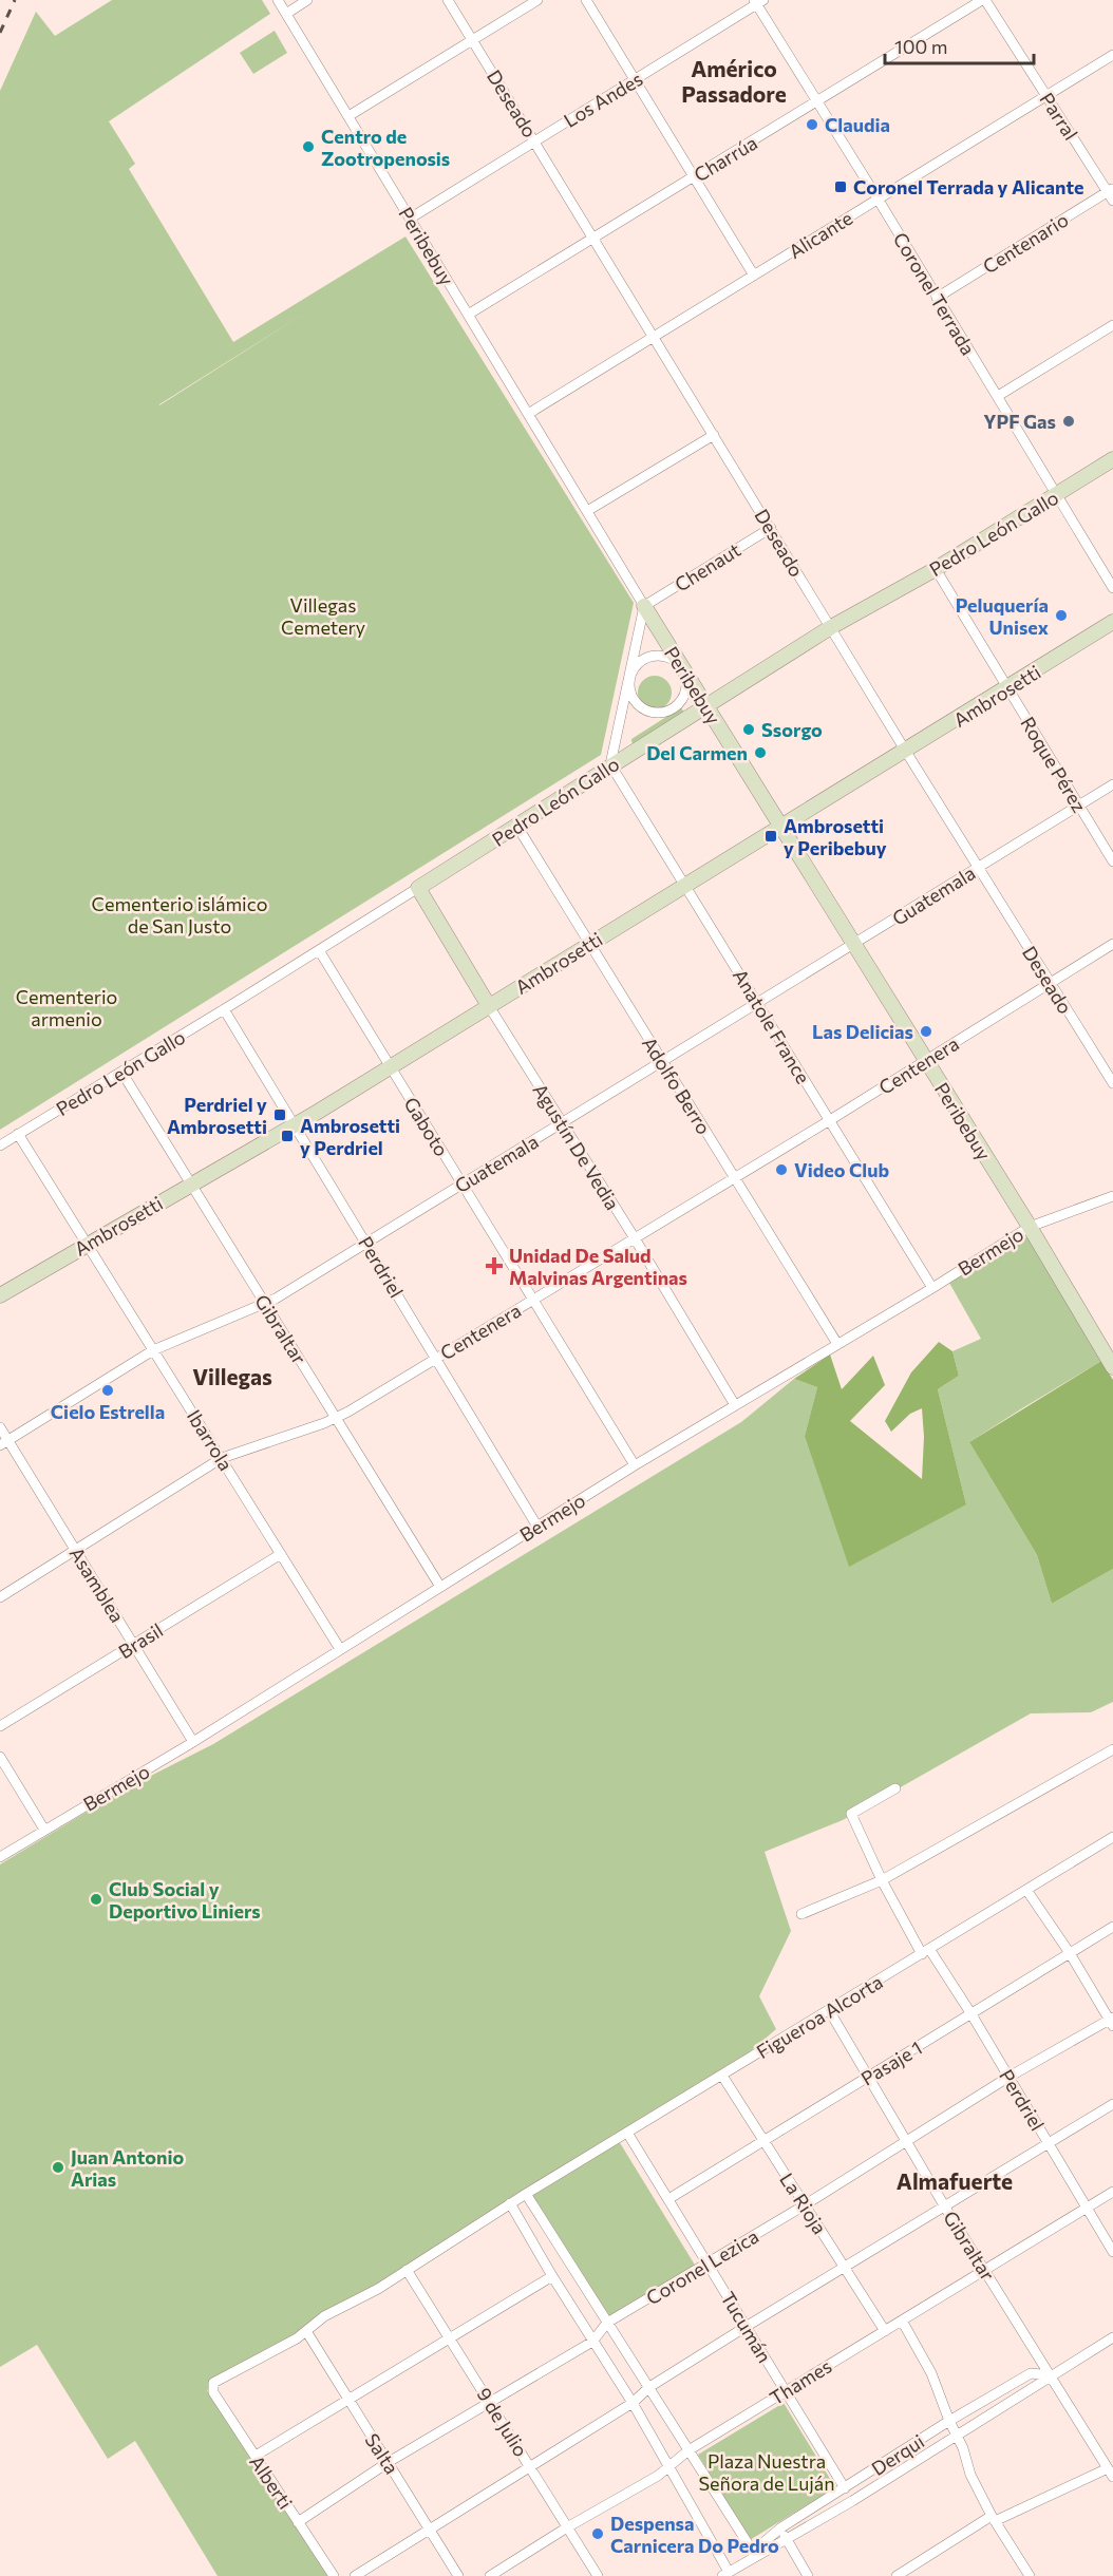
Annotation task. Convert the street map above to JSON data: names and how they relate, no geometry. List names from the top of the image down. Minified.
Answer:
{"streets":{"street":["Los Andes","Deseado","Parral","Charrúa","Alicante","Centenario","Peribebuy","Coronel Terrada","Pedro León Gallo","Chenaut","Ambrosetti","Roque Pérez","Guatemala","Anatole France","Centenera","Adolfo Berro","Gaboto","Agustín De Vedia","Bermejo","Perdriel","Gibraltar","Ibarrola","Asamblea","Brasil","Figueroa Alcorta","Pasaje 1","La Rioja","Coronel Lezica","Tucumán","Thames","9 de Julio","Salta","Derqui","Alberti"]},"crossings":[["Los Andes","Deseado"],["Los Andes","Peribebuy"],["Los Andes","Coronel Terrada"],["Deseado","Charrúa"],["Deseado","Alicante"],["Deseado","Pedro León Gallo"],["Deseado","Chenaut"],["Deseado","Ambrosetti"],["Deseado","Guatemala"],["Deseado","Centenera"],["Parral","Charrúa"],["Parral","Alicante"],["Parral","Centenario"],["Charrúa","Peribebuy"],["Charrúa","Coronel Terrada"],["Alicante","Peribebuy"],["Alicante","Coronel Terrada"],["Centenario","Coronel Terrada"],["Peribebuy","Pedro León Gallo"],["Peribebuy","Chenaut"],["Peribebuy","Ambrosetti"],["Peribebuy","Guatemala"],["Peribebuy","Centenera"],["Peribebuy","Bermejo"],["Coronel Terrada","Pedro León Gallo"],["Pedro León Gallo","Roque Pérez"],["Pedro León Gallo","Anatole France"],["Pedro León Gallo","Adolfo Berro"],["Pedro León Gallo","Gaboto"],["Pedro León Gallo","Agustín De Vedia"],["Pedro León Gallo","Perdriel"],["Pedro León Gallo","Gibraltar"],["Pedro León Gallo","Ibarrola"],["Ambrosetti","Roque Pérez"],["Ambrosetti","Anatole France"],["Ambrosetti","Adolfo Berro"],["Ambrosetti","Gaboto"],["Ambrosetti","Agustín De Vedia"],["Ambrosetti","Perdriel"],["Ambrosetti","Gibraltar"],["Ambrosetti","Ibarrola"],["Roque Pérez","Guatemala"],["Guatemala","Anatole France"],["Guatemala","Adolfo Berro"],["Guatemala","Gaboto"],["Guatemala","Agustín De Vedia"],["Guatemala","Perdriel"],["Guatemala","Gibraltar"],["Guatemala","Ibarrola"],["Guatemala","Asamblea"],["Anatole France","Centenera"],["Anatole France","Bermejo"],["Centenera","Adolfo Berro"],["Centenera","Gaboto"],["Centenera","Agustín De Vedia"],["Centenera","Perdriel"],["Centenera","Gibraltar"],["Centenera","Ibarrola"],["Centenera","Asamblea"],["Adolfo Berro","Bermejo"],["Gaboto","Bermejo"],["Agustín De Vedia","Bermejo"],["Bermejo","Perdriel"],["Bermejo","Gibraltar"],["Bermejo","Ibarrola"],["Bermejo","Asamblea"],["Perdriel","Figueroa Alcorta"],["Perdriel","Pasaje 1"],["Perdriel","Coronel Lezica"],["Perdriel","Thames"],["Gibraltar","Figueroa Alcorta"],["Gibraltar","Pasaje 1"],["Gibraltar","Coronel Lezica"],["Gibraltar","Thames"],["Gibraltar","Derqui"],["Ibarrola","Brasil"],["Asamblea","Brasil"],["Figueroa Alcorta","La Rioja"],["Figueroa Alcorta","Tucumán"],["Figueroa Alcorta","9 de Julio"],["Figueroa Alcorta","Salta"],["Figueroa Alcorta","Alberti"],["Pasaje 1","La Rioja"],["Pasaje 1","Tucumán"],["La Rioja","Coronel Lezica"],["La Rioja","Thames"],["Coronel Lezica","Tucumán"],["Coronel Lezica","9 de Julio"],["Coronel Lezica","Salta"],["Coronel Lezica","Alberti"],["Tucumán","Thames"],["Tucumán","Derqui"],["Thames","9 de Julio"]],"districts":["Américo Passadore","Villegas","Almafuerte"],"parks":["Villegas Cemetery","Cementerio islámico de San Justo","Cementerio armenio","Plaza Nuestra Señora de Luján"],"places":{"other":["Claudia","Centro de Zootropenosis","YPF Gas","Peluquería Unisex","Ssorgo","Del Carmen","Las Delicias","Video Club","Cielo Estrella","Club Social y Deportivo Liniers","Juan Antonio Arias","Despensa Carnicera Do Pedro"],"transit":["Coronel Terrada y Alicante","Ambrosetti y Peribebuy","Perdriel y Ambrosetti","Ambrosetti y Perdriel"],"health":["Unidad De Salud Malvinas Argentinas"]},"scale_bar":"100 m"}
